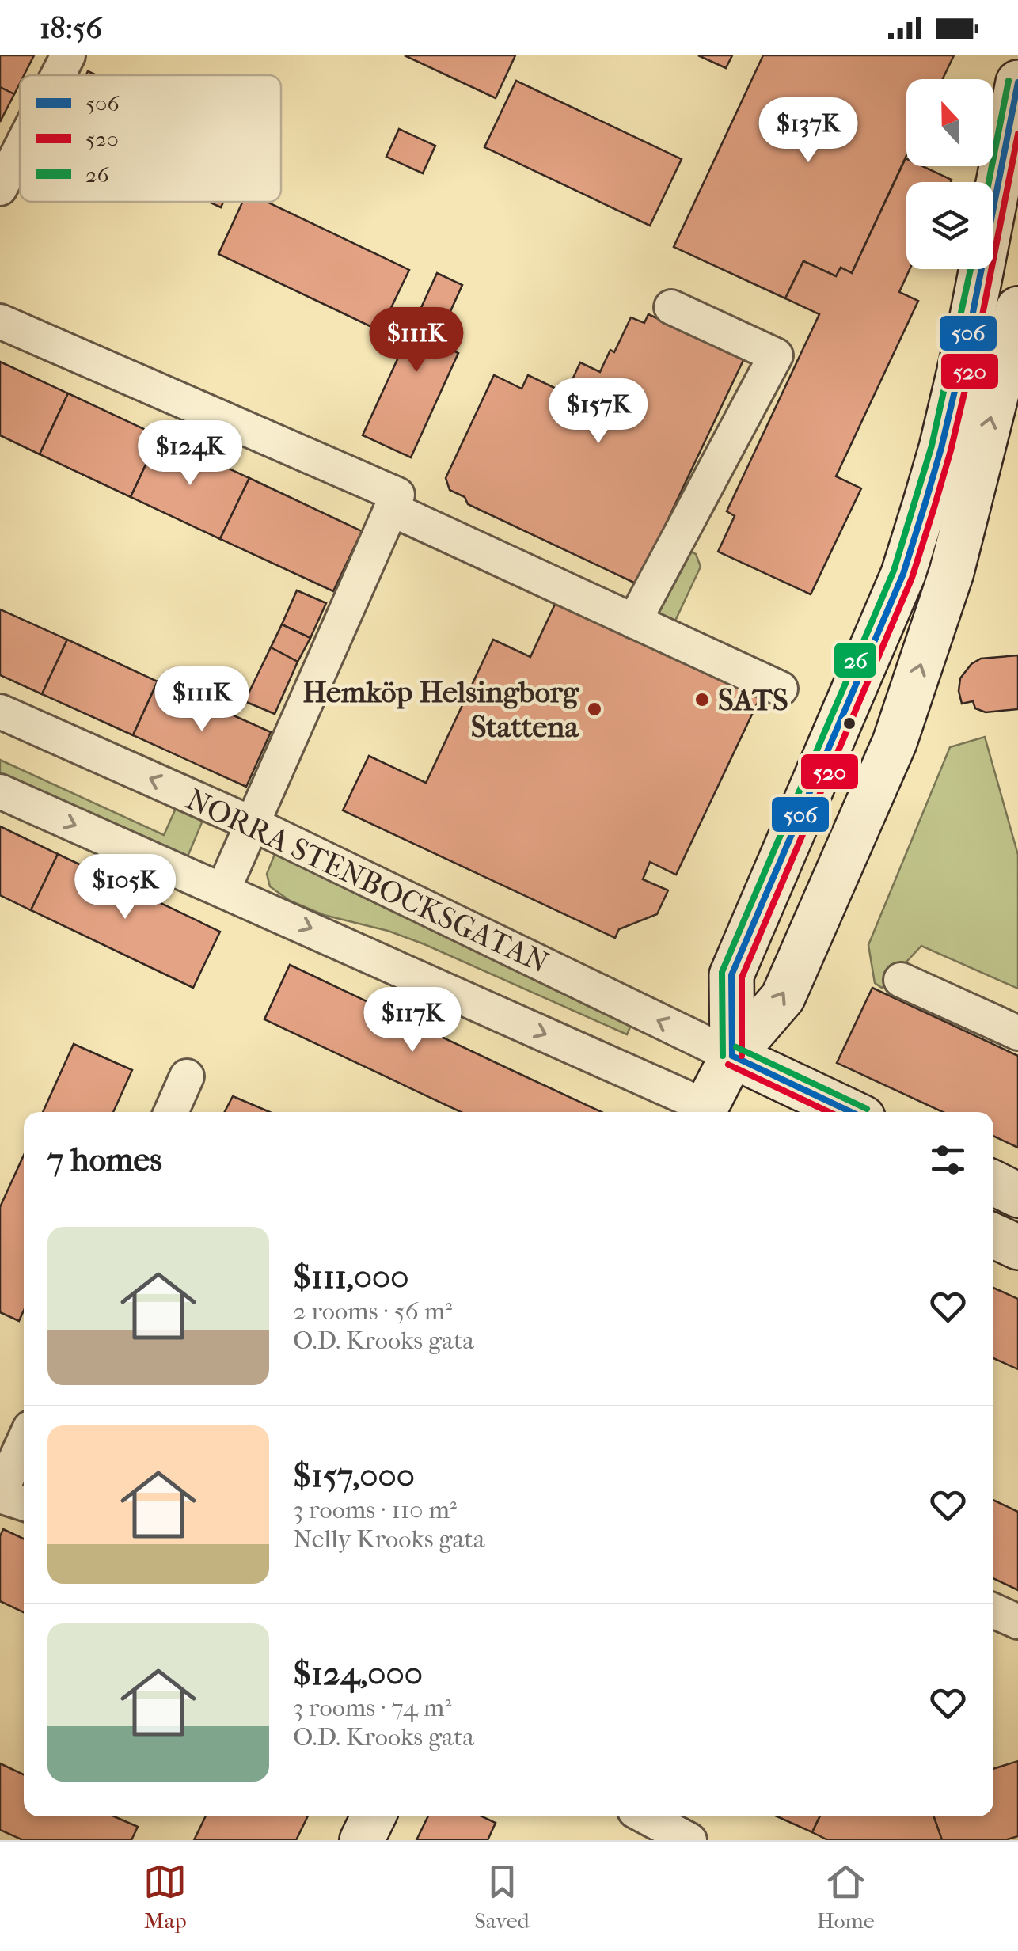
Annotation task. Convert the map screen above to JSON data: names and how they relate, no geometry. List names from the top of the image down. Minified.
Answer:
{"streets":{"street":["NORRA STENBOCKSGATAN"]},"places":["SATS","Hemköp Helsingborg Stattena"],"lines":["transit line 26","transit line 506","transit line 520"],"legend":["506","520","26"],"north":"top","page":{"status":"18:56","price":["$137K","$111K","$157K","$124K","$111K","$105K","$117K"],"heading":"7 homes","list":[{"name":"$111,000","note":"2 rooms · 56 m² · O.D. Krooks gata"},{"name":"$157,000","note":"3 rooms · 110 m² · Nelly Krooks gata"},{"name":"$124,000","note":"3 rooms · 74 m² · O.D. Krooks gata"}],"tabs":["Map","Saved","Home"]}}
